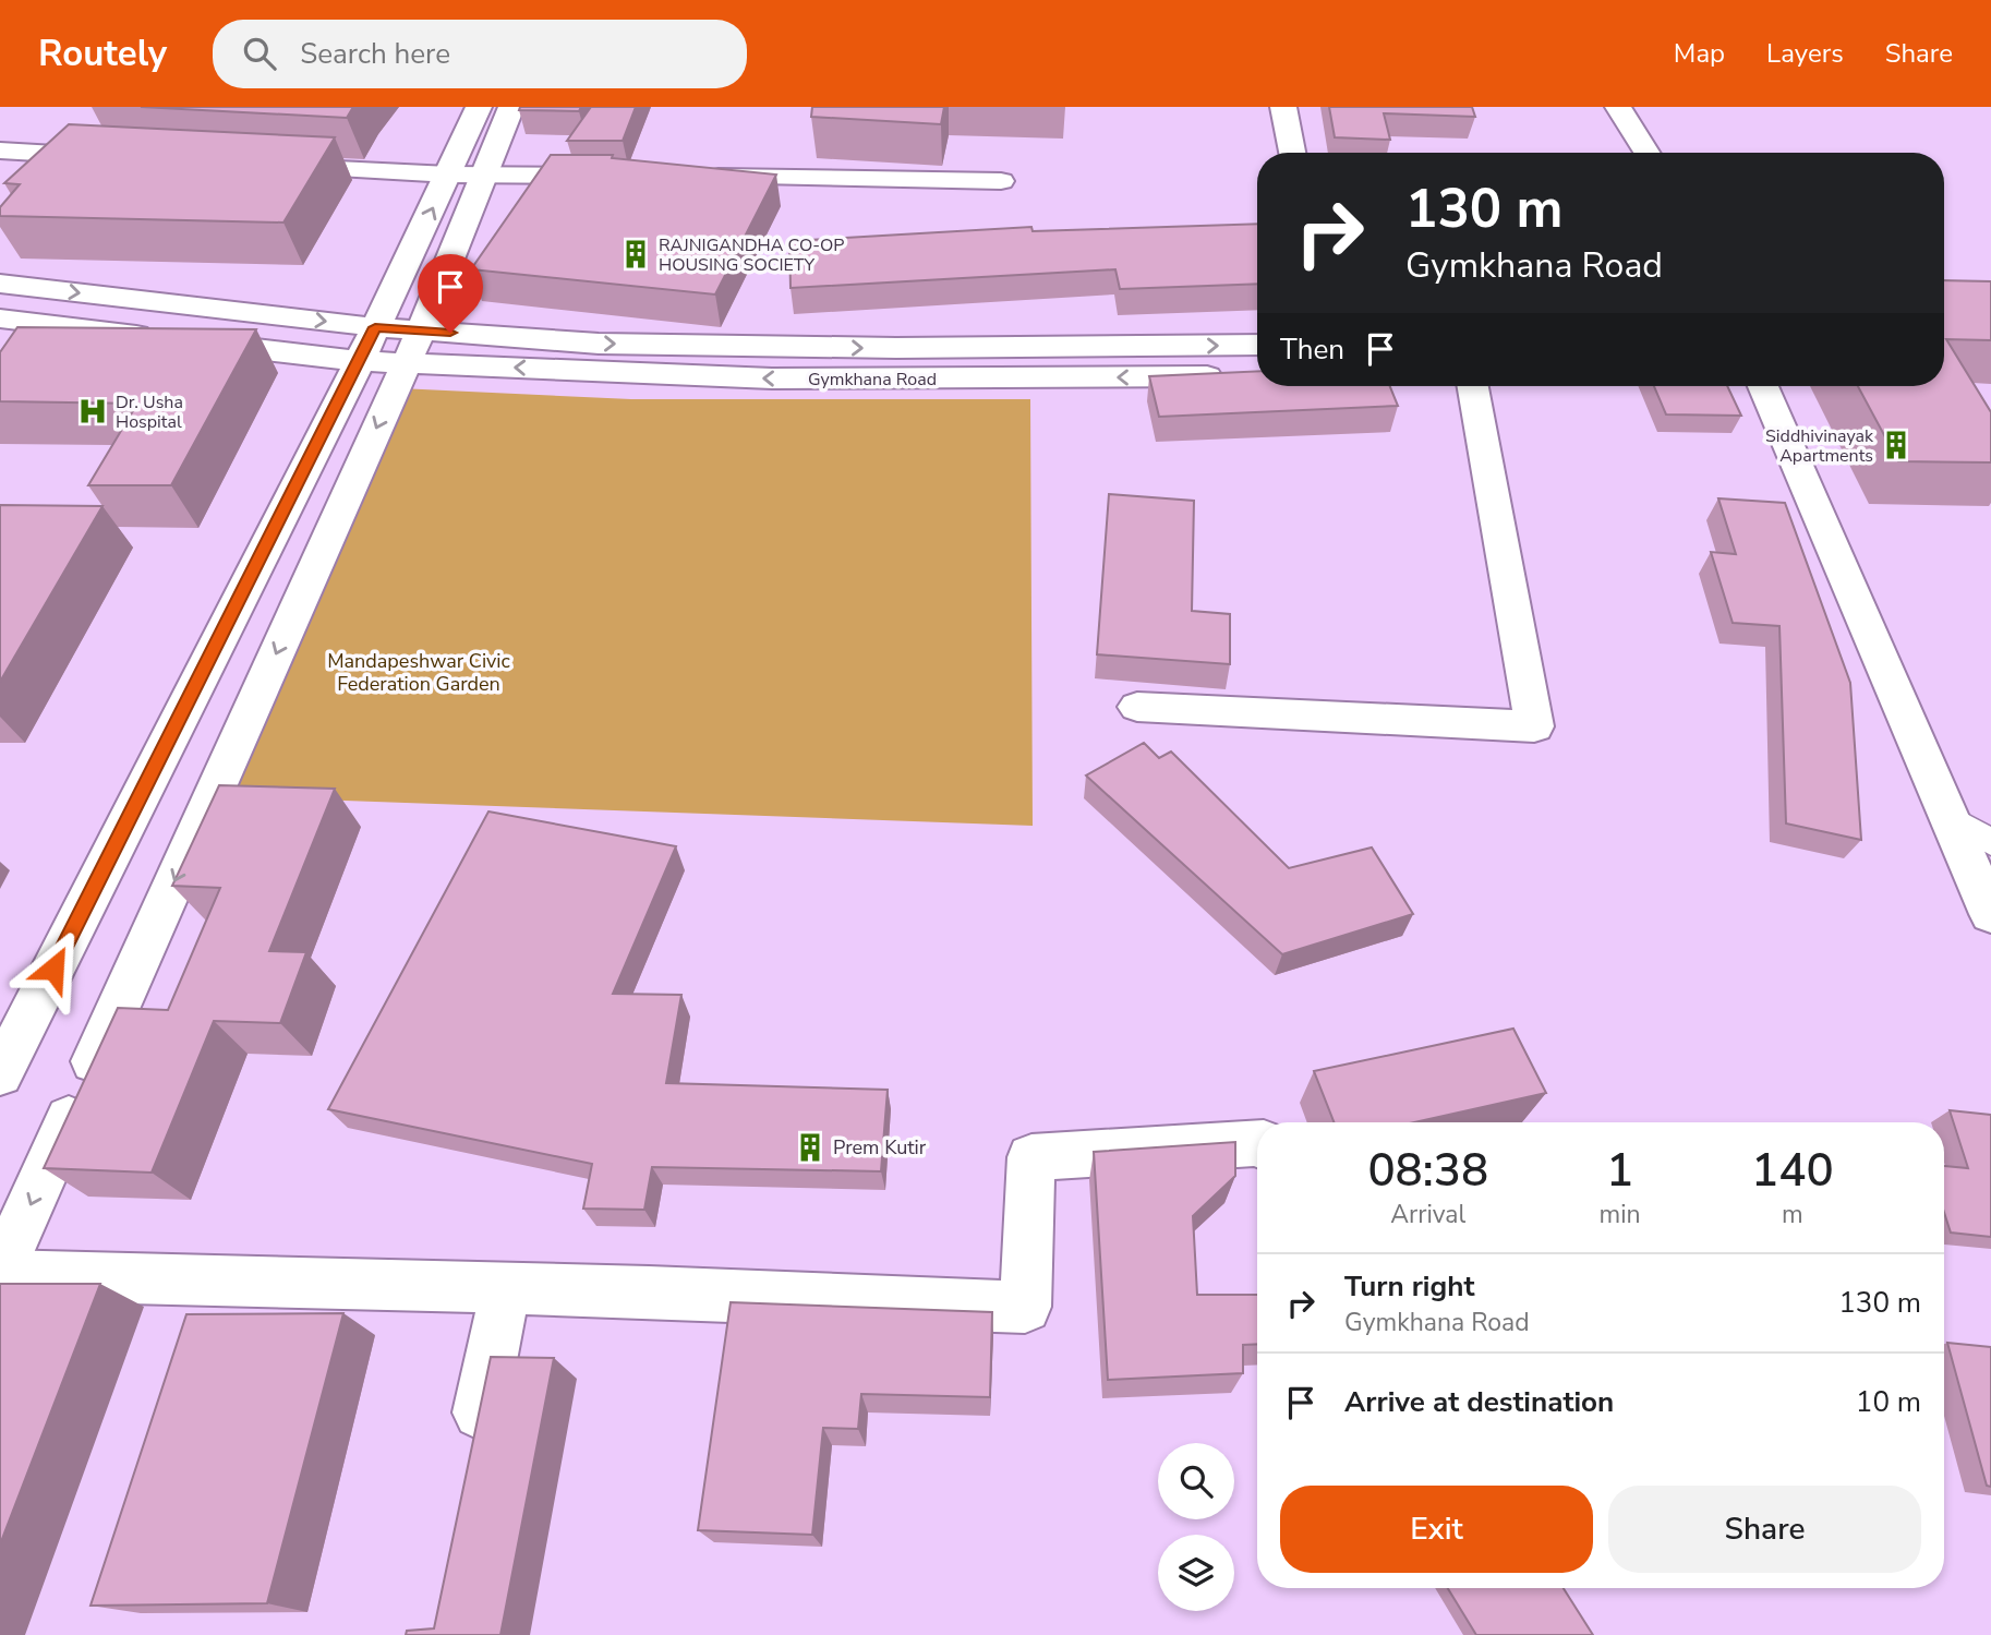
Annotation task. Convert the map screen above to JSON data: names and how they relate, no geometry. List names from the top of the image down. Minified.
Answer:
{"streets":{"street":["Gymkhana Road"]},"parks":["Mandapeshwar Civic Federation Garden"],"places":{"building":["RAJNIGANDHA CO-OP HOUSING SOCIETY","Siddhivinayak Apartments","Prem Kutir"],"hospital":["Dr. Usha Hospital"]},"page":{"header":"Routely","search":"Search here","nav":["Map","Layers","Share"],"turn":["130 m","Gymkhana Road"],"then":"Then","eta":["08:38","Arrival","1","min","140","m"],"list":[{"name":"Turn right","note":"Gymkhana Road","value":"130 m"},{"name":"Arrive at destination","value":"10 m"}],"buttons":["Exit","Share"]}}
